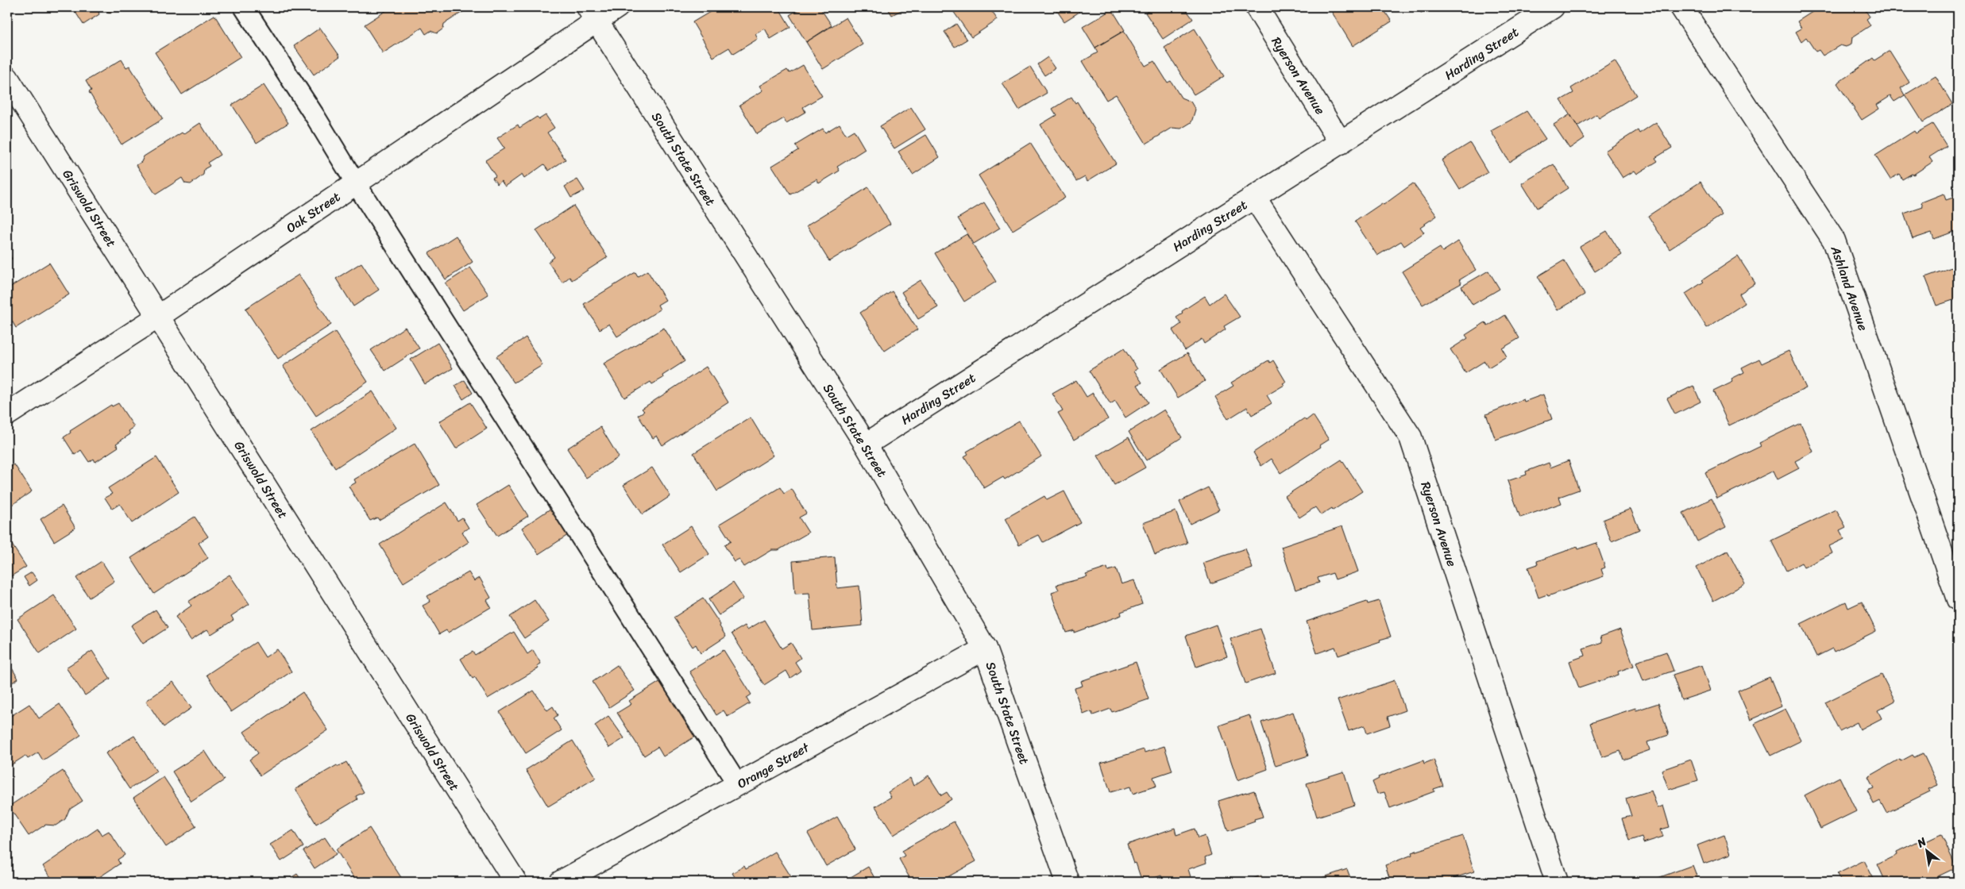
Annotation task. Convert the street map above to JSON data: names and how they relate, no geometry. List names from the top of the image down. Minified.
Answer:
{"streets":{"street":["Harding Street","Ryerson Avenue","South State Street","Griswold Street","Oak Street","Ashland Avenue","Orange Street"]},"crossings":[["Harding Street","Ryerson Avenue"],["Harding Street","South State Street"],["South State Street","Oak Street"],["South State Street","Orange Street"],["Griswold Street","Oak Street"]],"north":"top left"}
